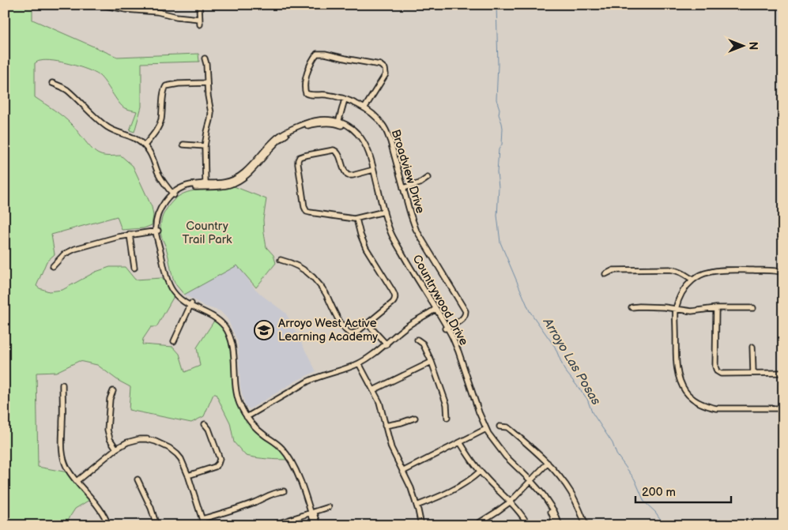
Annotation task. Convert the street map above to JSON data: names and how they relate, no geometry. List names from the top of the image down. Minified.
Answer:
{"streets":{"street":["Broadview Drive","Countrywood Drive"]},"crossings":[["Broadview Drive","Countrywood Drive"]],"water":["Arroyo Las Posas"],"parks":["Country Trail Park"],"places":{"school or university":["Arroyo West Active Learning Academy"]},"scale_bar":"200 m","north":"right"}
